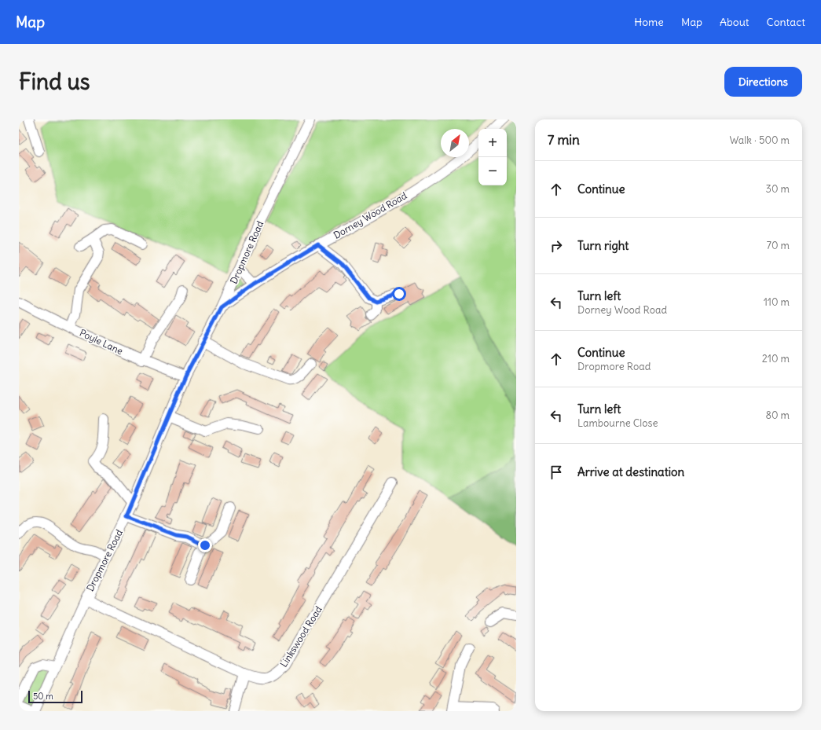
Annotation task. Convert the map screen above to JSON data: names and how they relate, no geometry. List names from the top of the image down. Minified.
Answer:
{"streets":{"street":["Dorney Wood Road","Dropmore Road","Poyle Lane","Linkswood Road"]},"crossings":[["Dorney Wood Road","Dropmore Road"],["Dropmore Road","Poyle Lane"],["Dropmore Road","Linkswood Road"]],"scale_bar":"50 m","north":"top right","page":{"header":"Map","nav":["Home","Map","About","Contact"],"buttons":"Directions","title":"Find us","heading":["7 min","Walk · 500 m"],"map_buttons":["+","−"],"list":[["Continue","30 m"],["Turn right","70 m"],["Turn left","Dorney Wood Road","110 m"],["Continue","Dropmore Road","210 m"],["Turn left","Lambourne Close","80 m"],"Arrive at destination"],"scale":"50 m"}}
